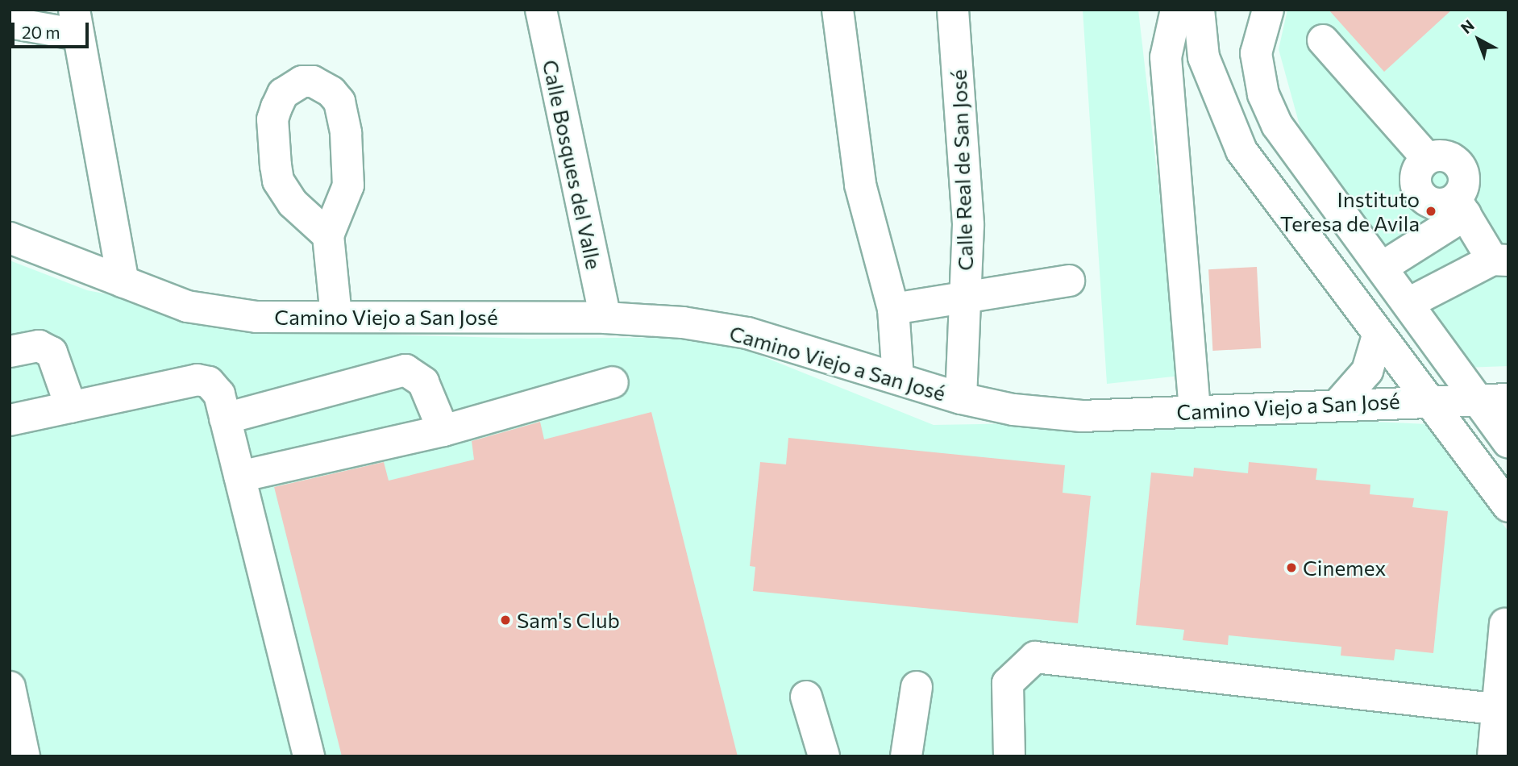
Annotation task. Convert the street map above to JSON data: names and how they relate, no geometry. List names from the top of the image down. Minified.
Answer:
{"streets":{"street":["Calle Bosques del Valle","Calle Real de San José","Camino Viejo a San José"]},"crossings":[["Calle Bosques del Valle","Camino Viejo a San José"],["Calle Real de San José","Camino Viejo a San José"]],"places":["Instituto Teresa de Avila","Cinemex","Sam's Club"],"scale_bar":"20 m","north":"top left"}
